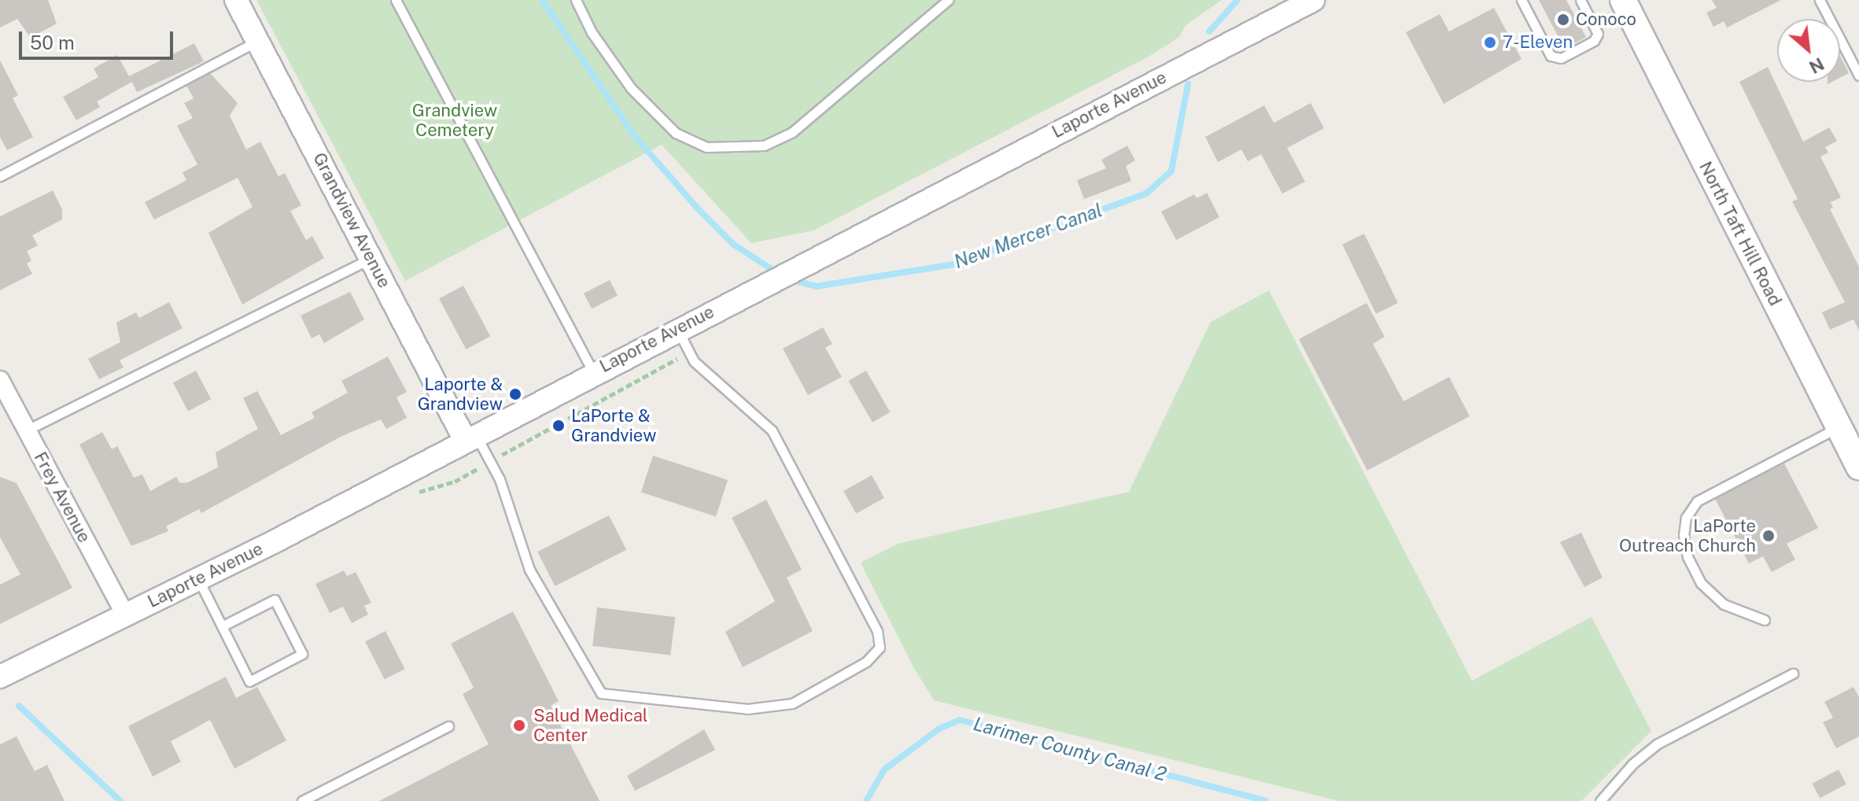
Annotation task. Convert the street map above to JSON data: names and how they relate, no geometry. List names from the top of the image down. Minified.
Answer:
{"streets":{"main road":["North Taft Hill Road"],"street":["Laporte Avenue","Grandview Avenue","Frey Avenue"]},"crossings":[["Laporte Avenue","Grandview Avenue"],["Laporte Avenue","Frey Avenue"]],"water":["New Mercer Canal","Larimer County Canal 2"],"parks":["Grandview Cemetery"],"places":["Conoco","7-Eleven","Laporte & Grandview","LaPorte & Grandview","LaPorte Outreach Church","Salud Medical Center"],"scale_bar":"50 m","north":"bottom right"}
